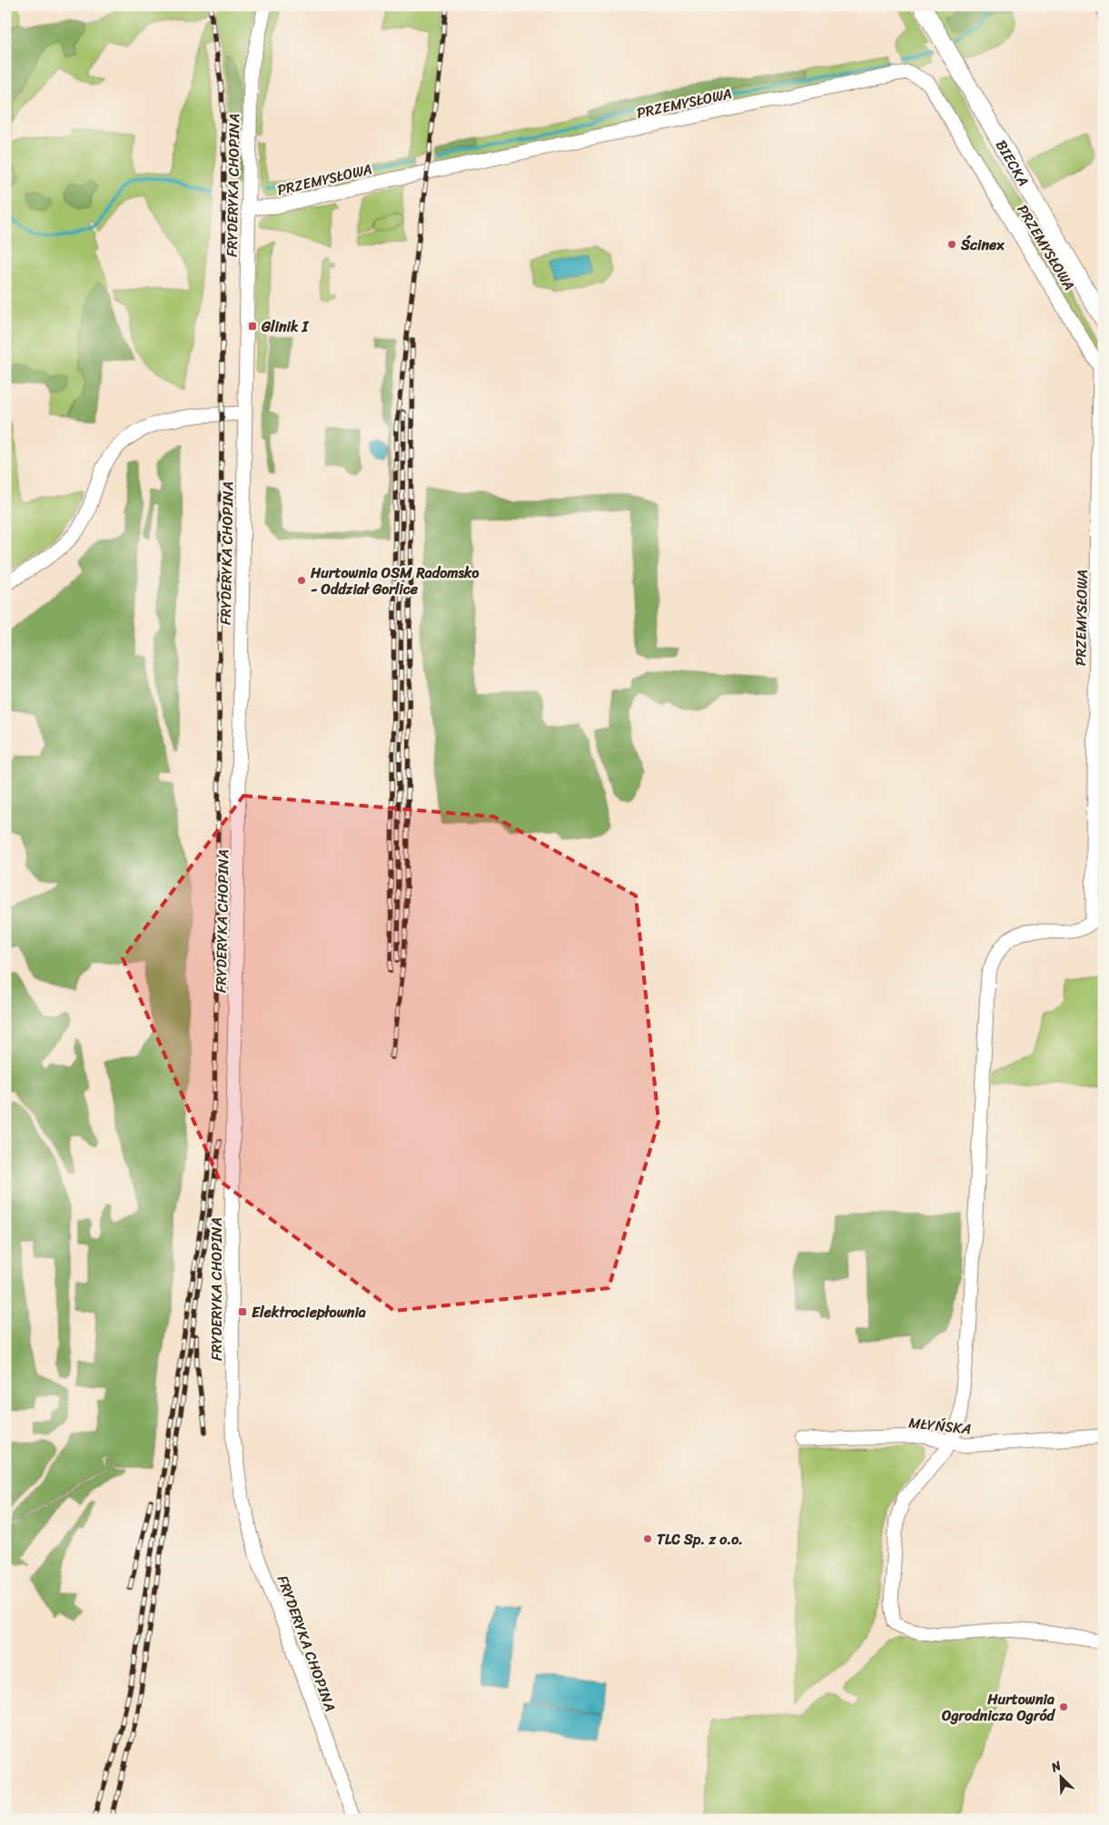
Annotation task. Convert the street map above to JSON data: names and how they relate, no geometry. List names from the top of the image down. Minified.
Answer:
{"streets":{"main road":["BIECKA"],"street":["PRZEMYSŁOWA","FRYDERYKA CHOPINA","MŁYŃSKA"]},"crossings":[["PRZEMYSŁOWA","FRYDERYKA CHOPINA"],["PRZEMYSŁOWA","MŁYŃSKA"]],"places":{"other":["Ścinex","Hurtownia OSM Radomsko - Oddział Gorlice","TLC Sp. z o.o.","Hurtownia Ogrodnicza Ogród"],"transit":["Glinik I","Elektrociepłownia"]},"north":"top left"}
